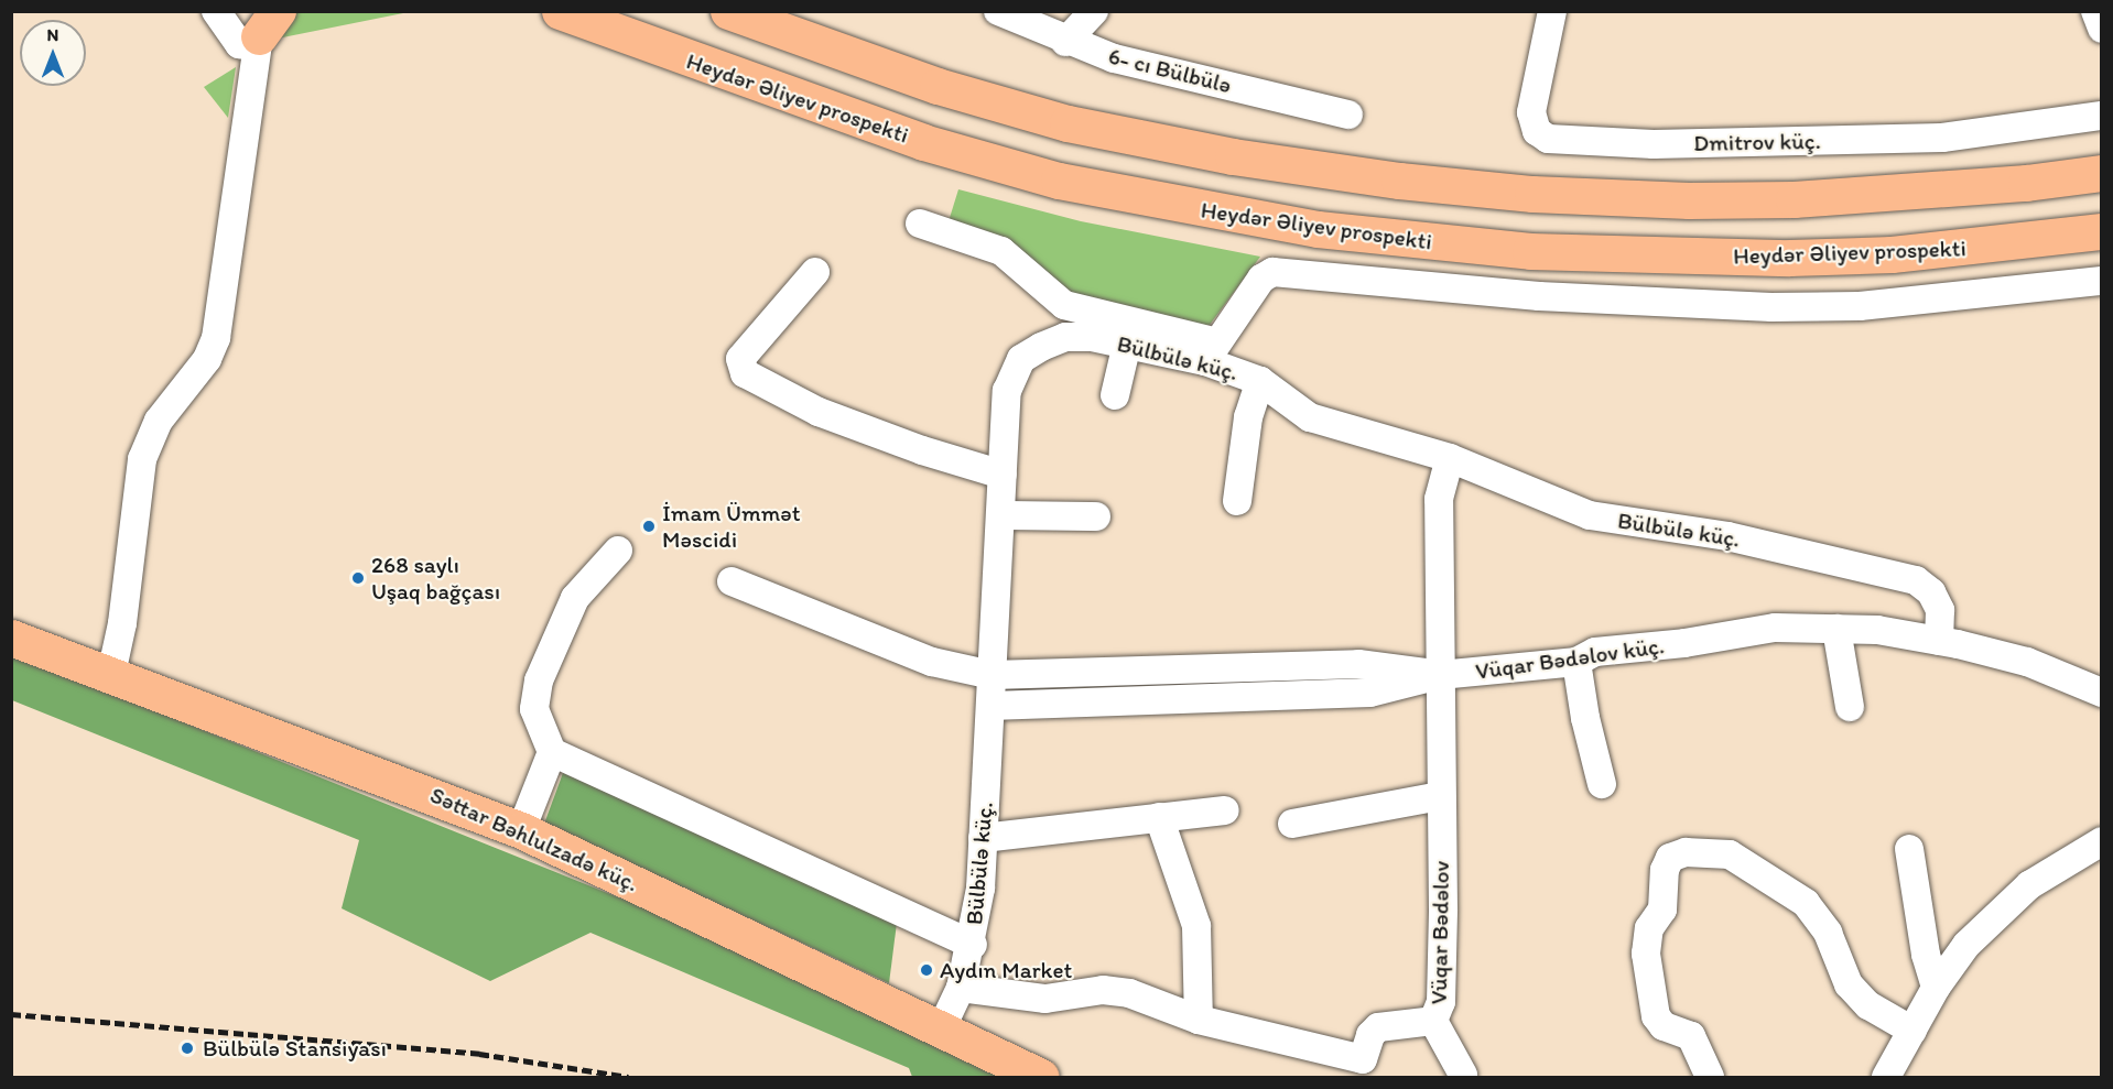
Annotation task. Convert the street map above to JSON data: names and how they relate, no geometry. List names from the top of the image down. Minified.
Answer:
{"streets":{"main road":["Heydər Əliyev prospekti","Səttar Bəhlulzadə küç."],"street":["6- cı Bülbülə","Dmitrov küç.","Bülbülə küç.","Vüqar Bədəlov küç.","Vüqar Bədəlov"]},"crossings":[["Bülbülə küç.","Vüqar Bədəlov küç."],["Bülbülə küç.","Səttar Bəhlulzadə küç."],["Bülbülə küç.","Vüqar Bədəlov"],["Vüqar Bədəlov küç.","Vüqar Bədəlov"]],"places":["İmam Ümmət Məscidi","268 saylı Uşaq bağçası","Aydın Market","Bülbülə Stansiyası"],"north":"top"}
